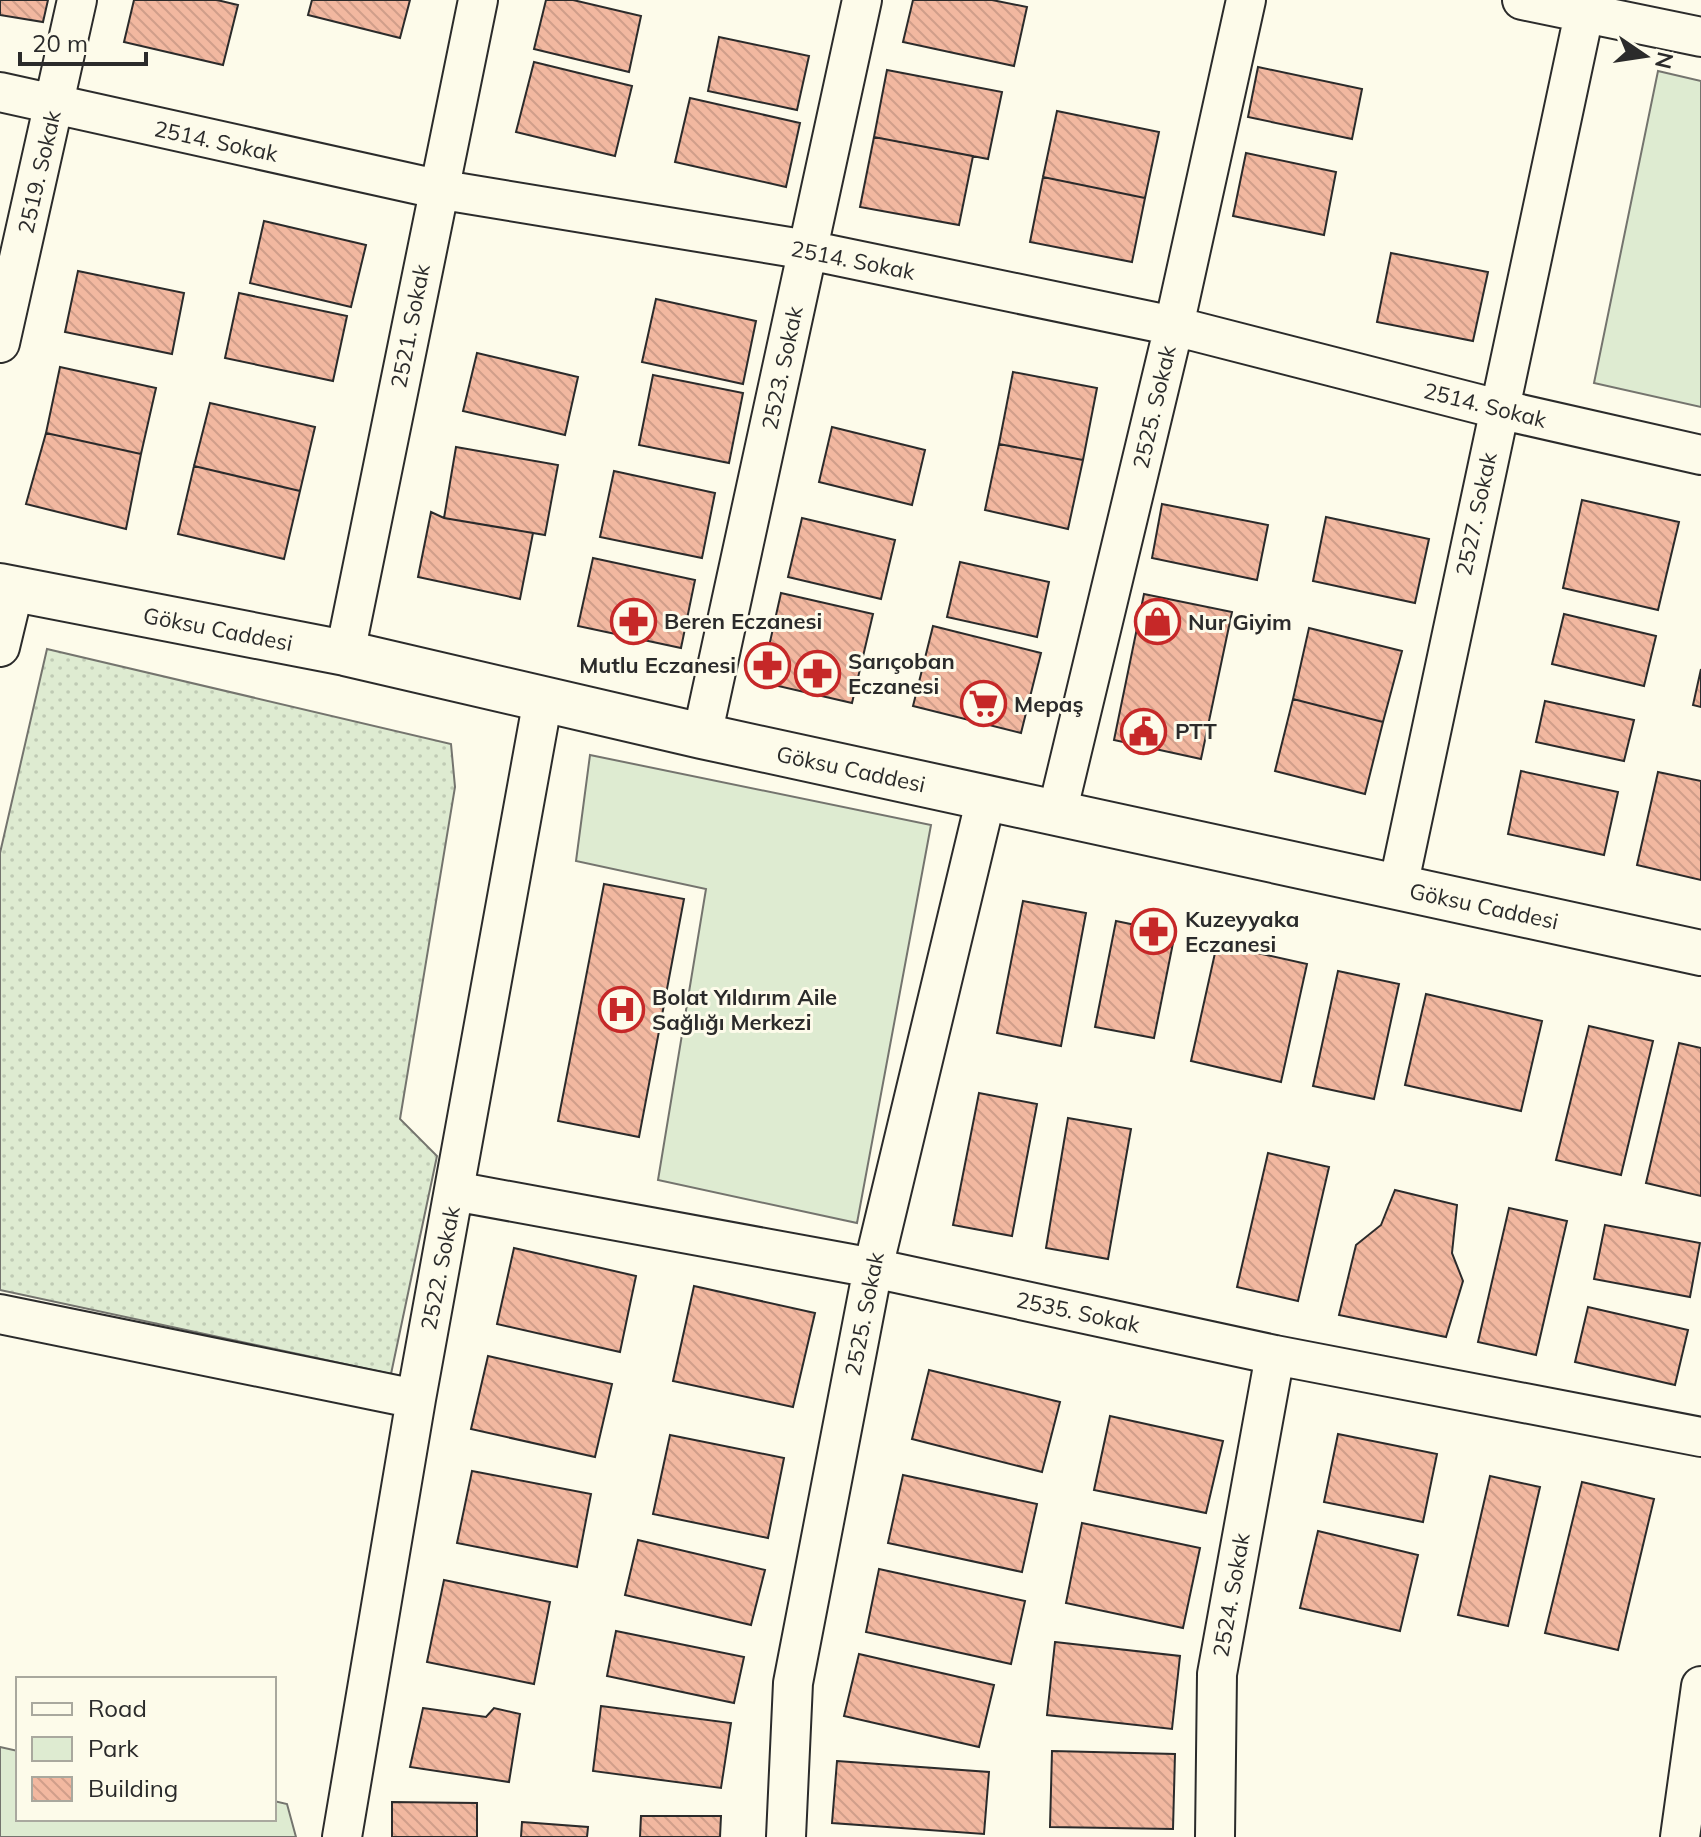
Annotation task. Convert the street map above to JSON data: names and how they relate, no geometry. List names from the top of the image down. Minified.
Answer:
{"streets":{"street":["2514. Sokak","2519. Sokak","2521. Sokak","2523. Sokak","2525. Sokak","2527. Sokak","Göksu Caddesi","2522. Sokak","2535. Sokak","2524. Sokak"]},"crossings":[["2514. Sokak","2519. Sokak"],["2514. Sokak","2521. Sokak"],["2514. Sokak","2523. Sokak"],["2514. Sokak","2525. Sokak"],["2514. Sokak","2527. Sokak"],["2521. Sokak","Göksu Caddesi"],["2523. Sokak","Göksu Caddesi"],["2525. Sokak","Göksu Caddesi"],["2525. Sokak","2535. Sokak"],["2527. Sokak","Göksu Caddesi"],["Göksu Caddesi","2522. Sokak"],["2522. Sokak","2535. Sokak"],["2535. Sokak","2524. Sokak"]],"places":{"pharmacy":["Beren Eczanesi","Mutlu Eczanesi","Sarıçoban Eczanesi","Kuzeyyaka Eczanesi"],"shop":["Nur Giyim"],"supermarket":["Mepaş"],"public building":["PTT"],"hospital":["Bolat Yıldırım Aile Sağlığı Merkezi"]},"legend":["Road","Park","Building"],"scale_bar":"20 m","north":"right"}
